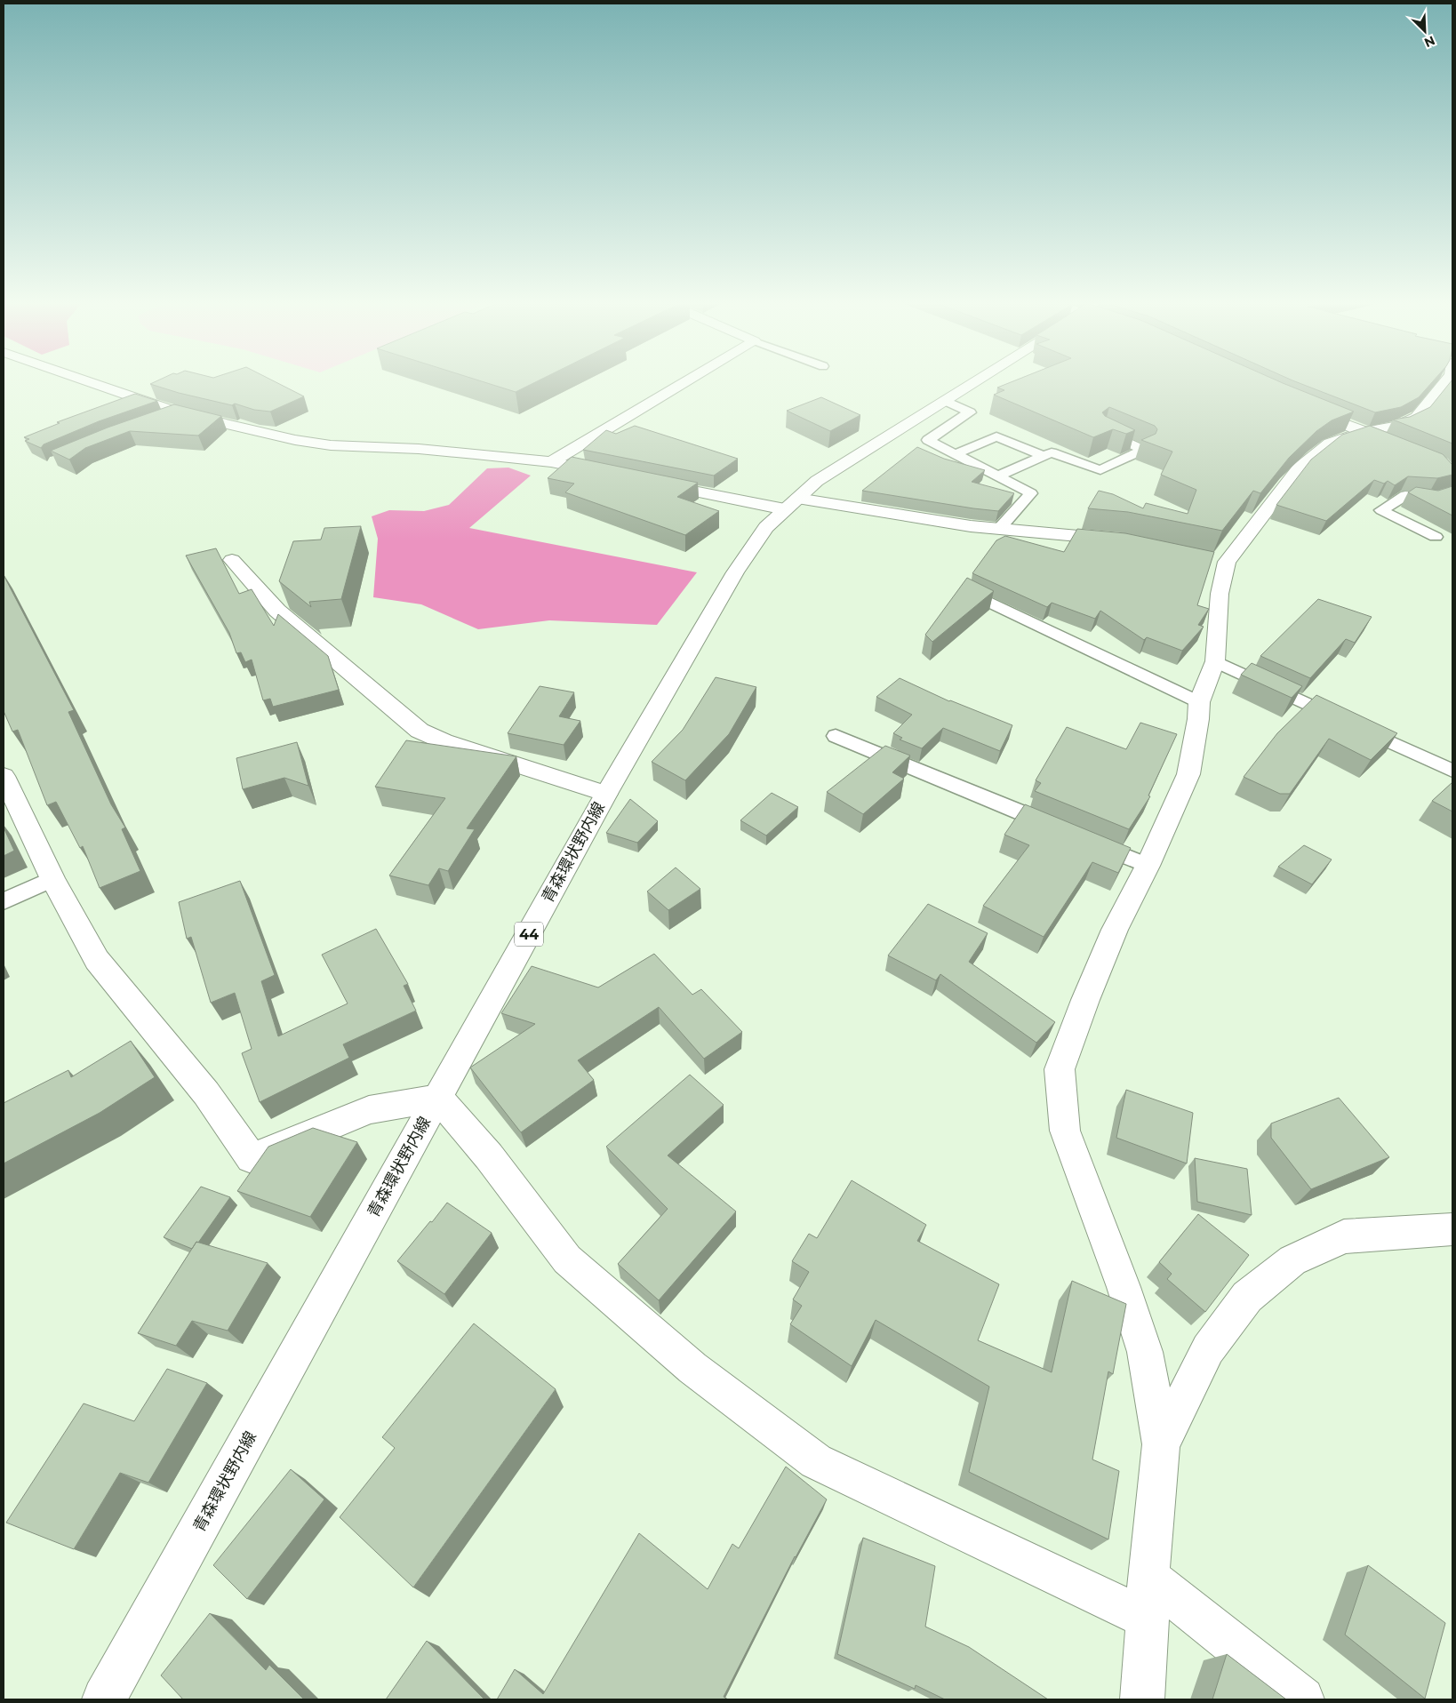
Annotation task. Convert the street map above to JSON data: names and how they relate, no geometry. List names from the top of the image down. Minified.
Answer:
{"streets":{"street":["青森環状野内線","44"]},"north":"bottom right"}
